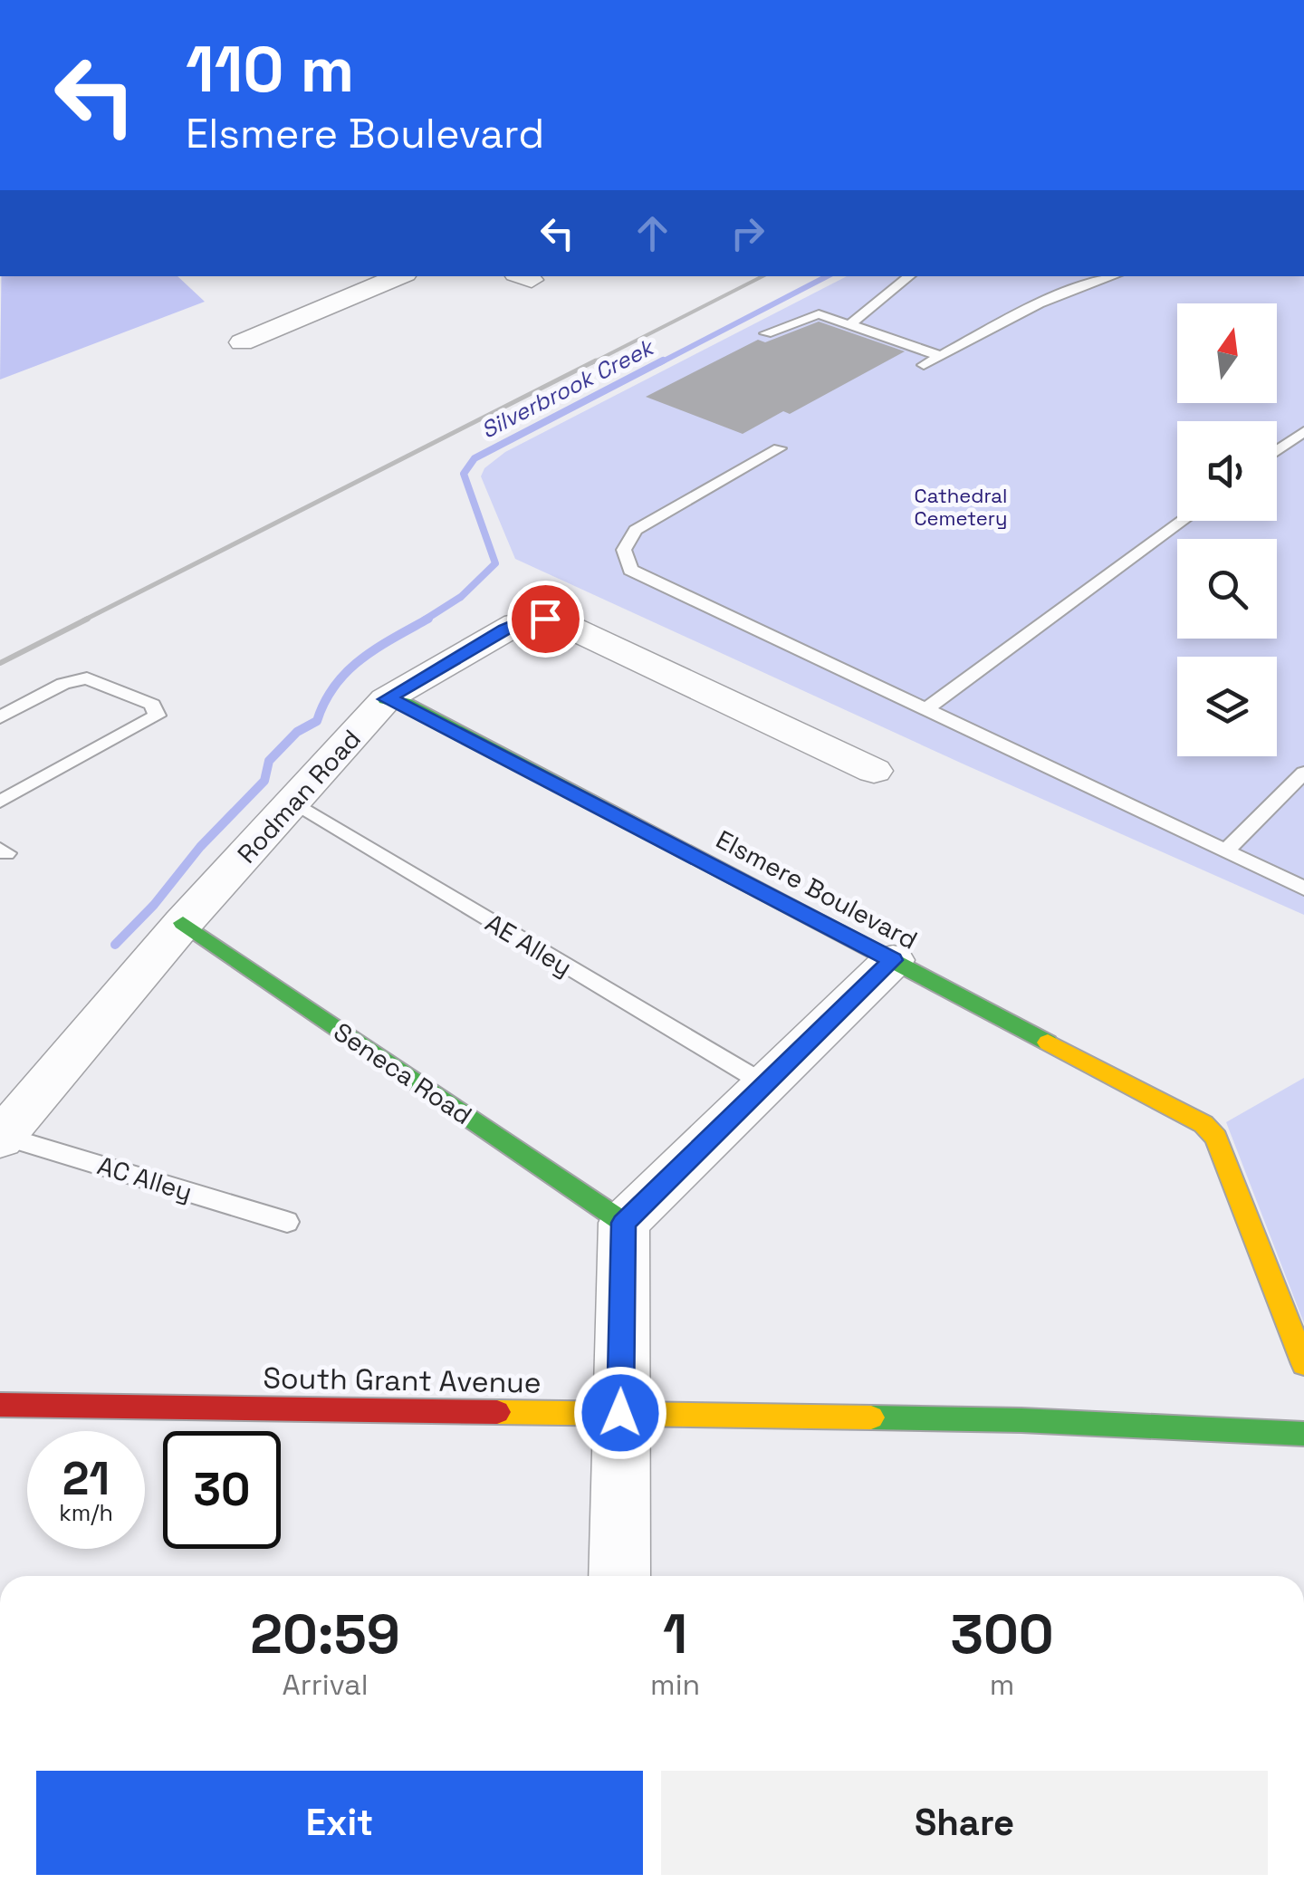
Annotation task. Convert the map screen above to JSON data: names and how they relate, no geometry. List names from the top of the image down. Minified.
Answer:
{"streets":{"street":["Rodman Road","Elsmere Boulevard","Seneca Road","South Grant Avenue"],"lane":["AE Alley","AC Alley"]},"crossings":[["Rodman Road","Elsmere Boulevard"],["Rodman Road","AE Alley"],["Rodman Road","Seneca Road"],["Rodman Road","AC Alley"]],"water":["Silverbrook Creek"],"parks":["Cathedral Cemetery"],"north":"top","page":{"turn":["110 m","Elsmere Boulevard"],"speed":"21 km/h","limit":"30","eta":["20:59","Arrival","1","min","300","m"],"buttons":["Exit","Share"]}}
